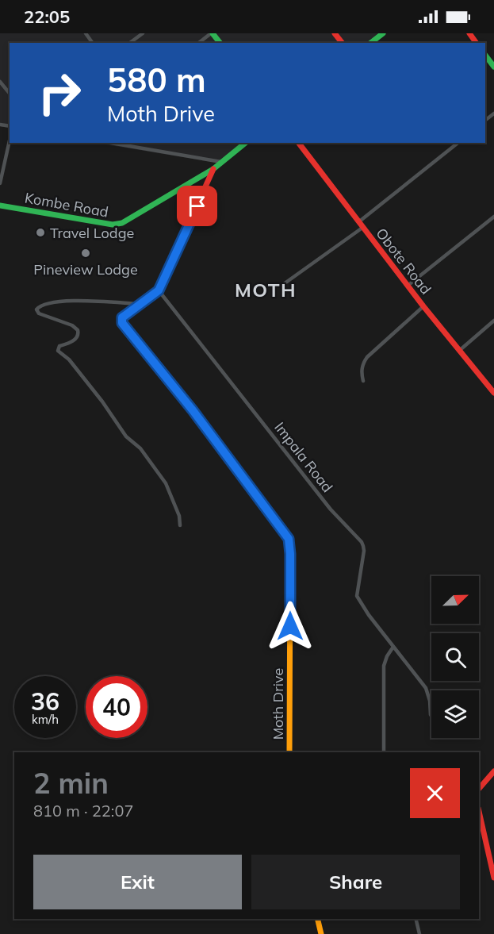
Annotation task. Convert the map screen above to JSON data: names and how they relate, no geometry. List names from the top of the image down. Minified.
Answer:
{"streets":{"street":["Kombe Road","Obote Road","Impala Road","Moth Drive"]},"crossings":[["Kombe Road","Moth Drive"],["Impala Road","Moth Drive"]],"districts":["MOTH"],"places":["Travel Lodge","Pineview Lodge"],"north":"top right","page":{"status":"22:05","turn":["580 m","Moth Drive"],"speed":"36 km/h","limit":"40","heading":["2 min","810 m · 22:07"],"buttons":["Exit","Share"]}}
